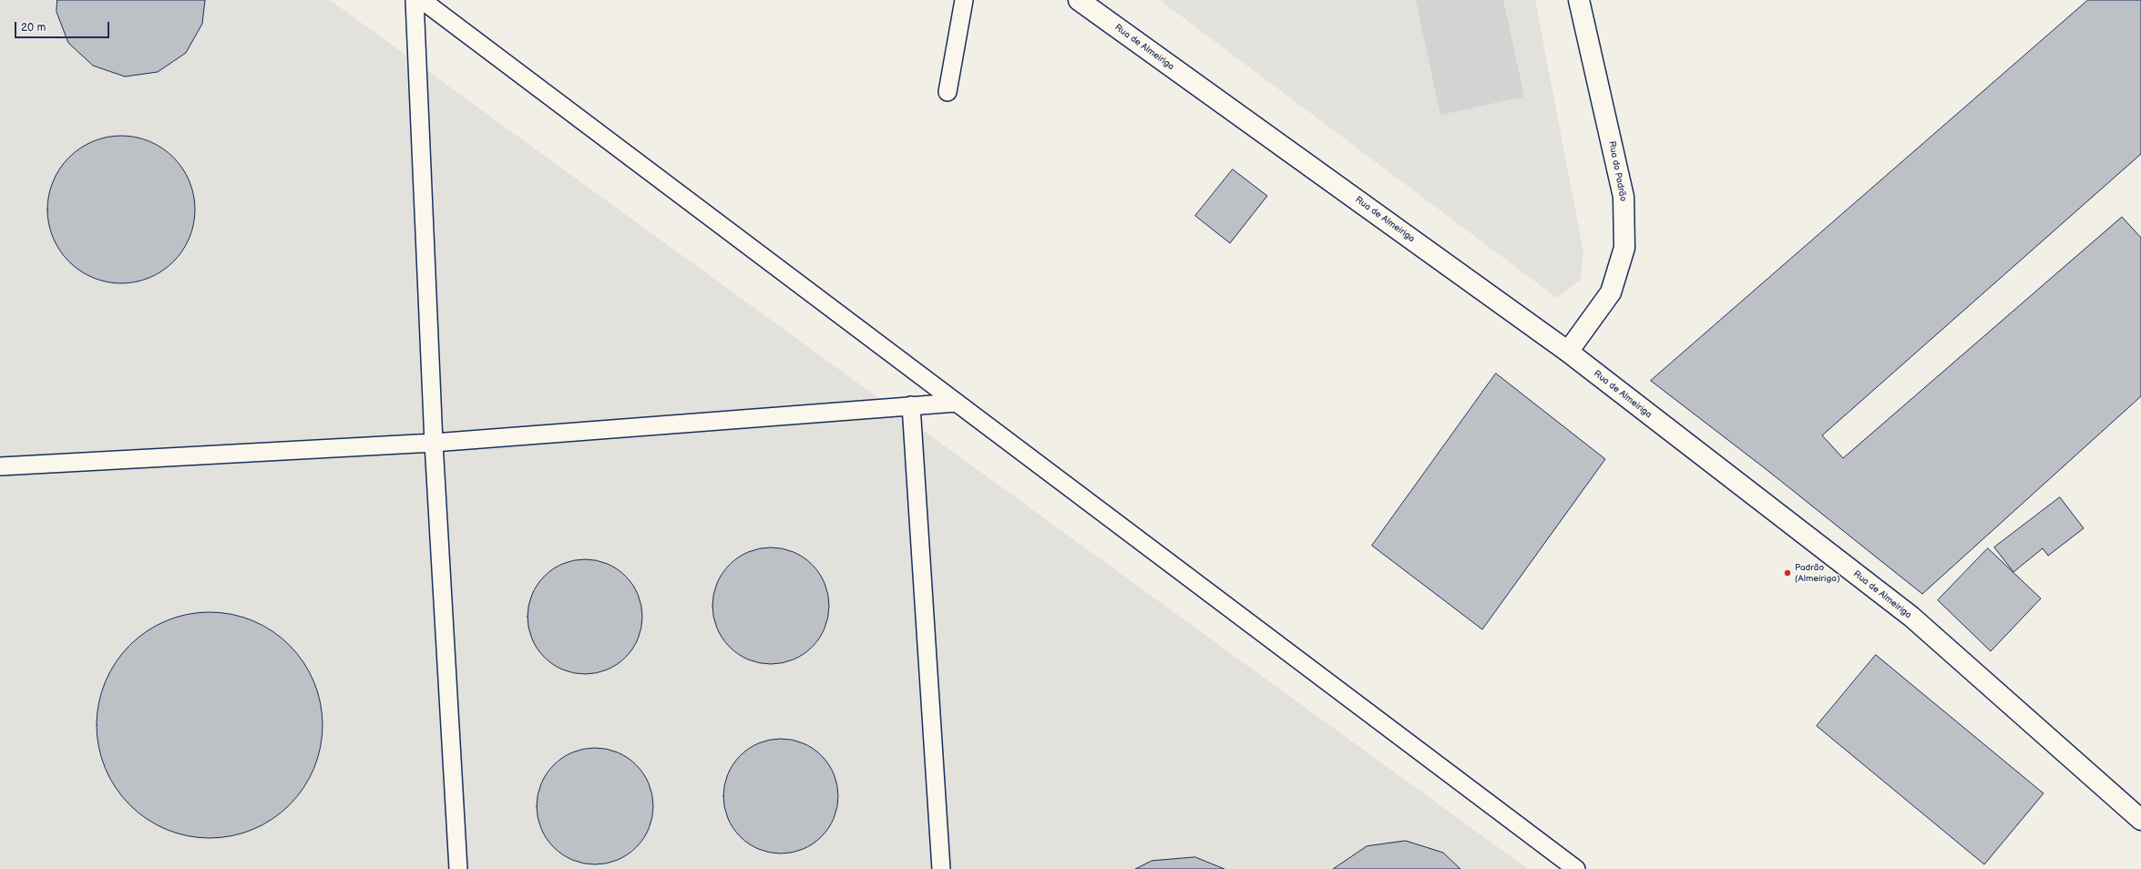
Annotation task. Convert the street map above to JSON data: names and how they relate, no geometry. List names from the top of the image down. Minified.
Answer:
{"streets":{"street":["Rua de Almeiriga","Rua do Padrão"]},"crossings":[["Rua de Almeiriga","Rua do Padrão"]],"places":["Padrão (Almeiriga)"],"scale_bar":"20 m"}
